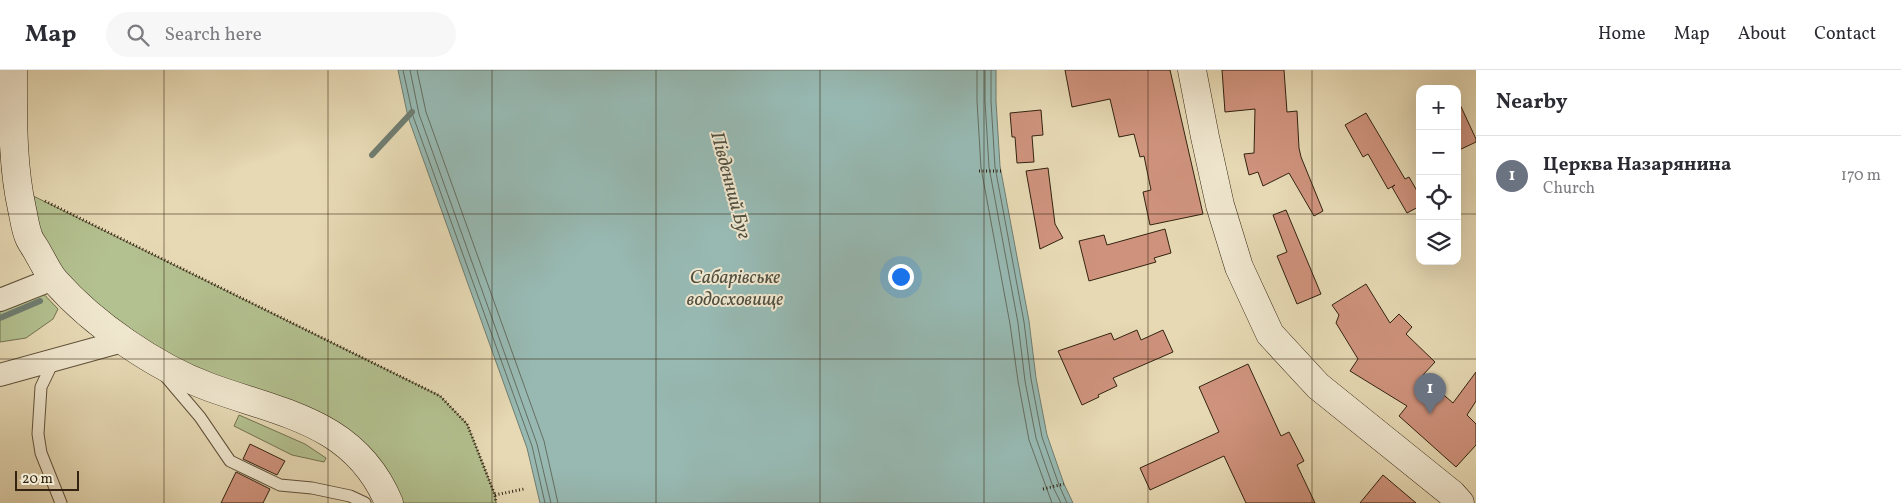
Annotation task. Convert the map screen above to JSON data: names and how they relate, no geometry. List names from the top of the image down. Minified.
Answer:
{"water":["Південний Буг","Сабарівське водосховище"],"scale_bar":"20 m","page":{"header":"Map","search":"Search here","nav":["Home","Map","About","Contact"],"heading":"Nearby","map_buttons":["+","−"],"list":[{"mark":"1","name":"Церква Назарянина","note":"Church","value":"170 m"}],"pins":"1","scale":"20 m"}}
